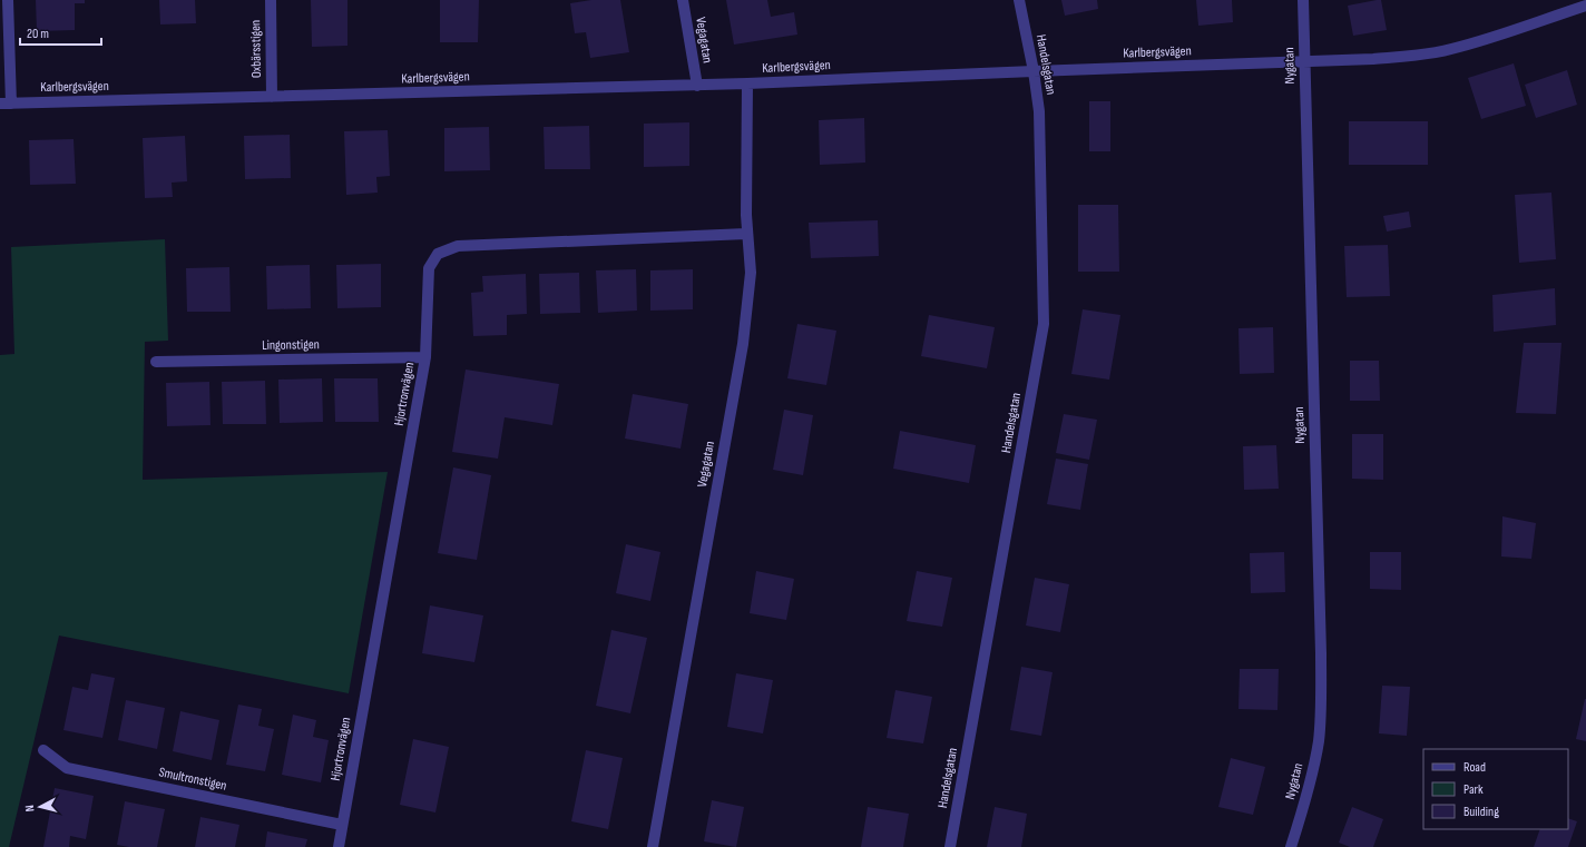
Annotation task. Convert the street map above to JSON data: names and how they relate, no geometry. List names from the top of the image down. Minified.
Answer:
{"streets":{"street":["Vegagatan","Oxbärsstigen","Karlbergsvägen","Handelsgatan","Nygatan","Lingonstigen","Hjortronvägen","Smultronstigen"]},"crossings":[["Vegagatan","Karlbergsvägen"],["Vegagatan","Hjortronvägen"],["Oxbärsstigen","Karlbergsvägen"],["Karlbergsvägen","Handelsgatan"],["Karlbergsvägen","Nygatan"],["Lingonstigen","Hjortronvägen"],["Hjortronvägen","Smultronstigen"]],"legend":["Road","Park","Building"],"scale_bar":"20 m","north":"left"}
